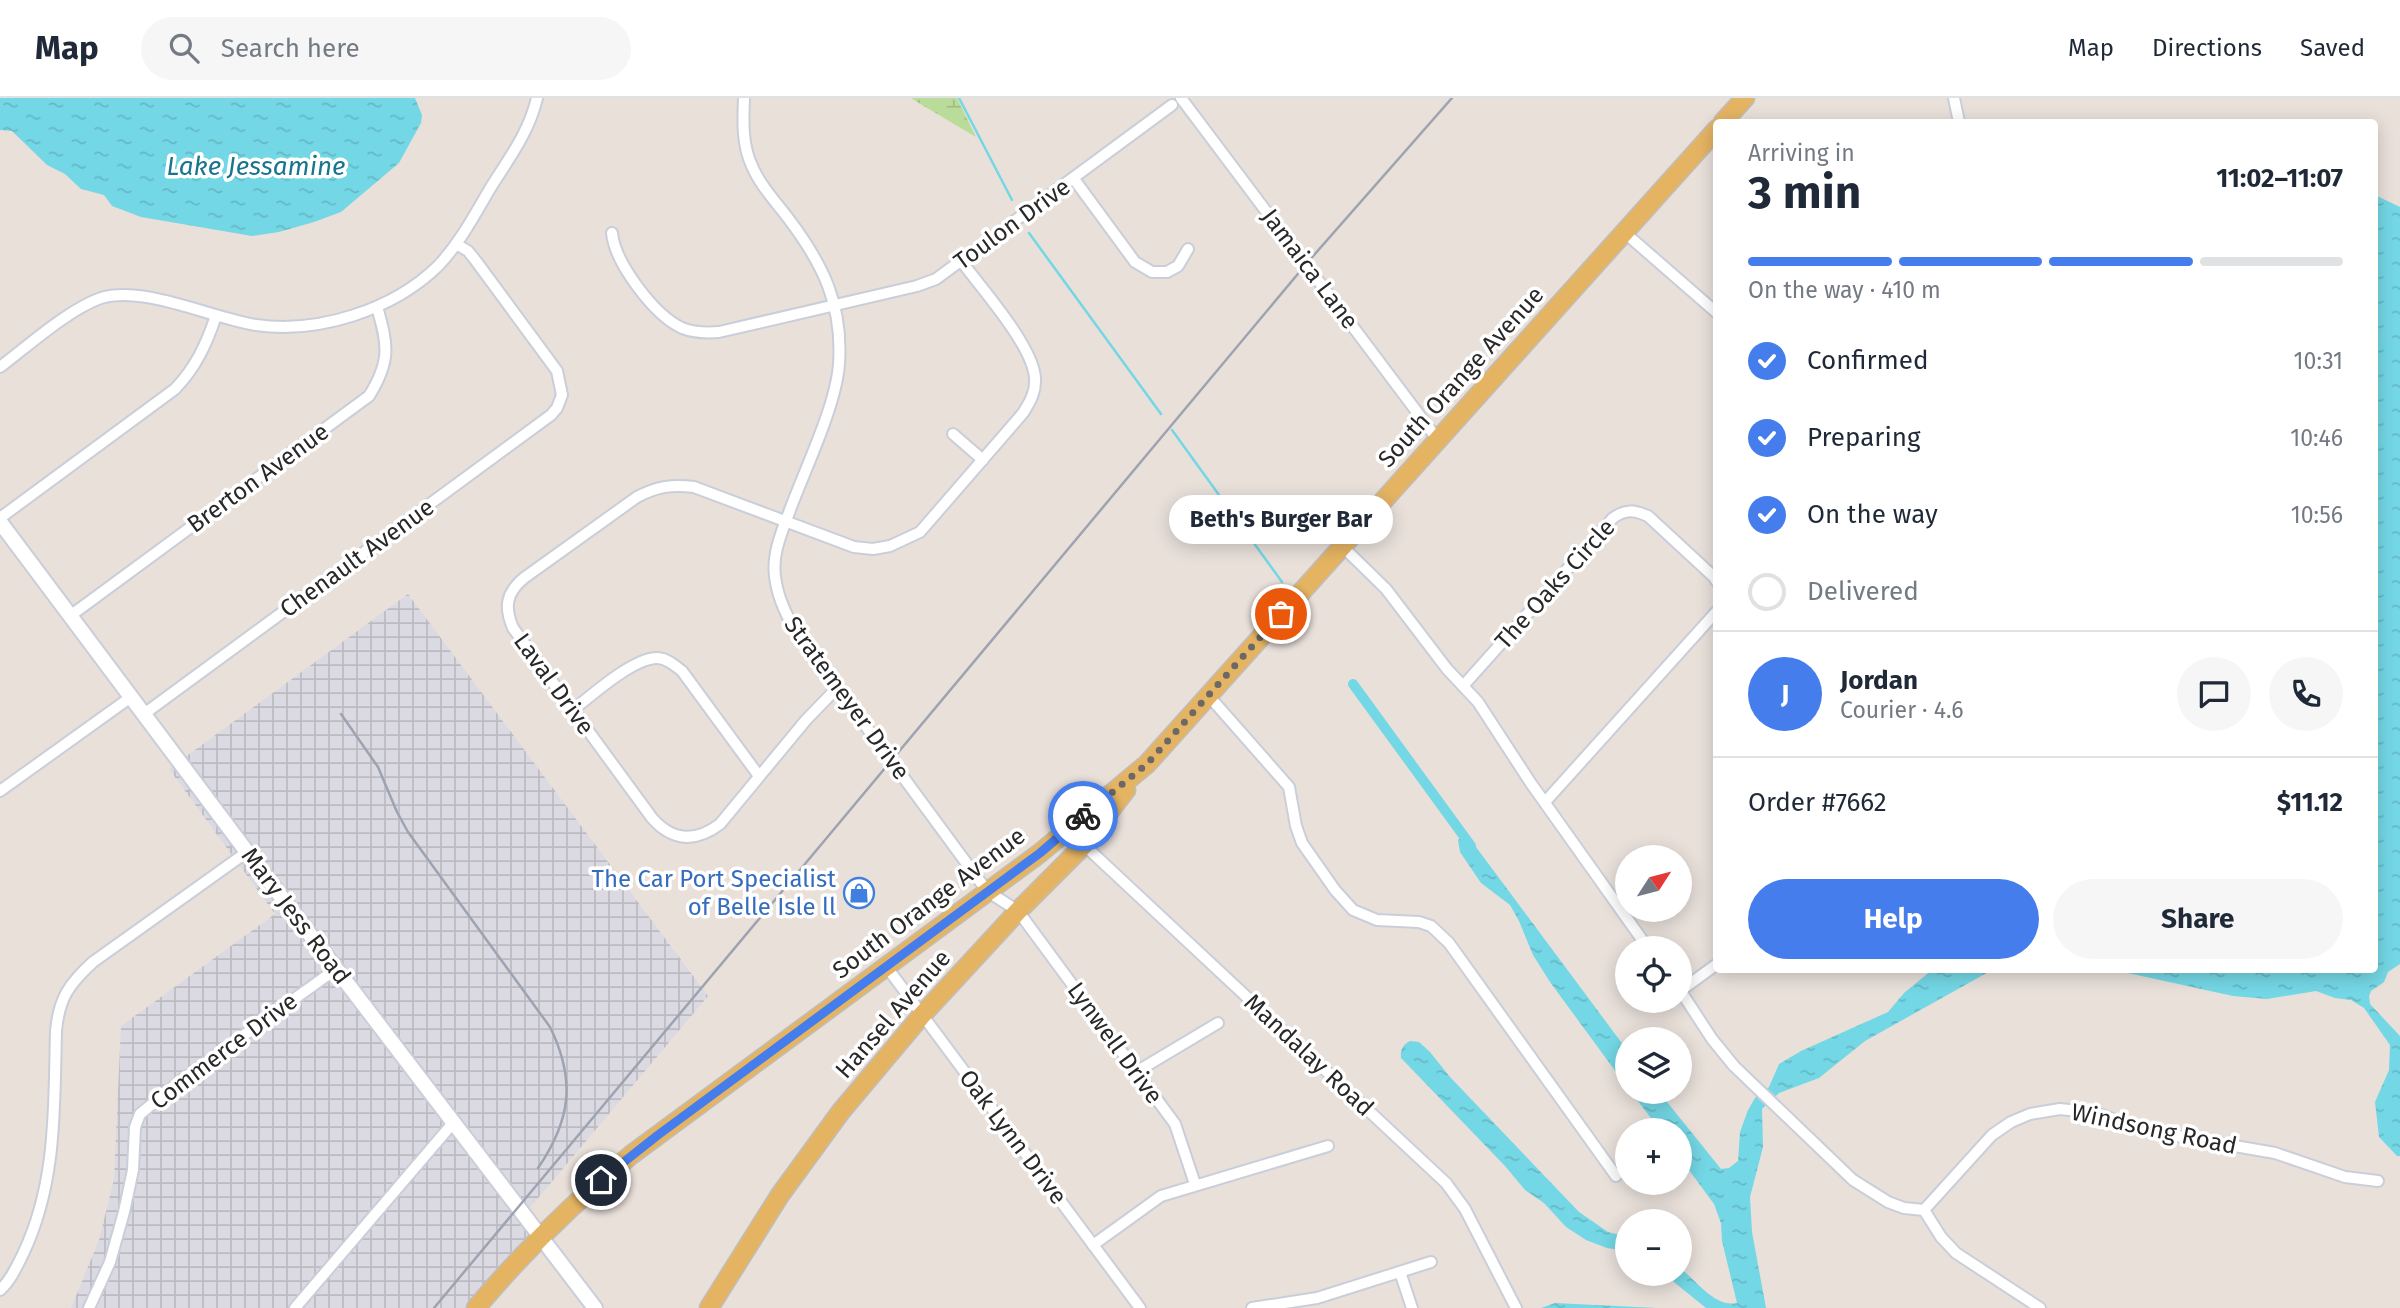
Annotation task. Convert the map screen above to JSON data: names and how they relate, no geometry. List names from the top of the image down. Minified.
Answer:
{"streets":{"main road":["South Orange Avenue","Hansel Avenue"],"street":["Toulon Drive","Jamaica Lane","Brerton Avenue","Chenault Avenue","The Oaks Circle","Laval Drive","Stratemeyer Drive","Mary Jess Road","Lynwell Drive","Commerce Drive","Mandalay Road","Windsong Road","Oak Lynn Drive"]},"crossings":[["Toulon Drive","Jamaica Lane"],["Toulon Drive","Laval Drive"],["Toulon Drive","Stratemeyer Drive"],["Jamaica Lane","South Orange Avenue"],["South Orange Avenue","Stratemeyer Drive"],["South Orange Avenue","Mary Jess Road"],["South Orange Avenue","Hansel Avenue"],["South Orange Avenue","Mandalay Road"],["South Orange Avenue","Oak Lynn Drive"],["Brerton Avenue","Mary Jess Road"],["Chenault Avenue","Mary Jess Road"],["Laval Drive","Stratemeyer Drive"],["Stratemeyer Drive","Hansel Avenue"],["Stratemeyer Drive","Lynwell Drive"],["Mary Jess Road","Commerce Drive"],["Hansel Avenue","Lynwell Drive"],["Hansel Avenue","Mandalay Road"],["Hansel Avenue","Oak Lynn Drive"]],"water":["Lake Jessamine"],"places":{"other":["Beth's Burger Bar"],"shop":["The Car Port Specialist of Belle Isle ll"]},"north":"top right","page":{"header":"Map","search":"Search here","nav":["Map","Directions","Saved"],"heading":["3 min","Arriving in","11:02–11:07"],"panel":["Jordan","Courier · 4.6","Order #7662","$11.12"],"bar":"On the way · 410 m","list":[["Confirmed","10:31"],["Preparing","10:46"],["On the way","10:56"],"Delivered"],"bubble":"Beth's Burger Bar","round":"J","map_buttons":["+","−"],"buttons":["Help","Share"]}}
